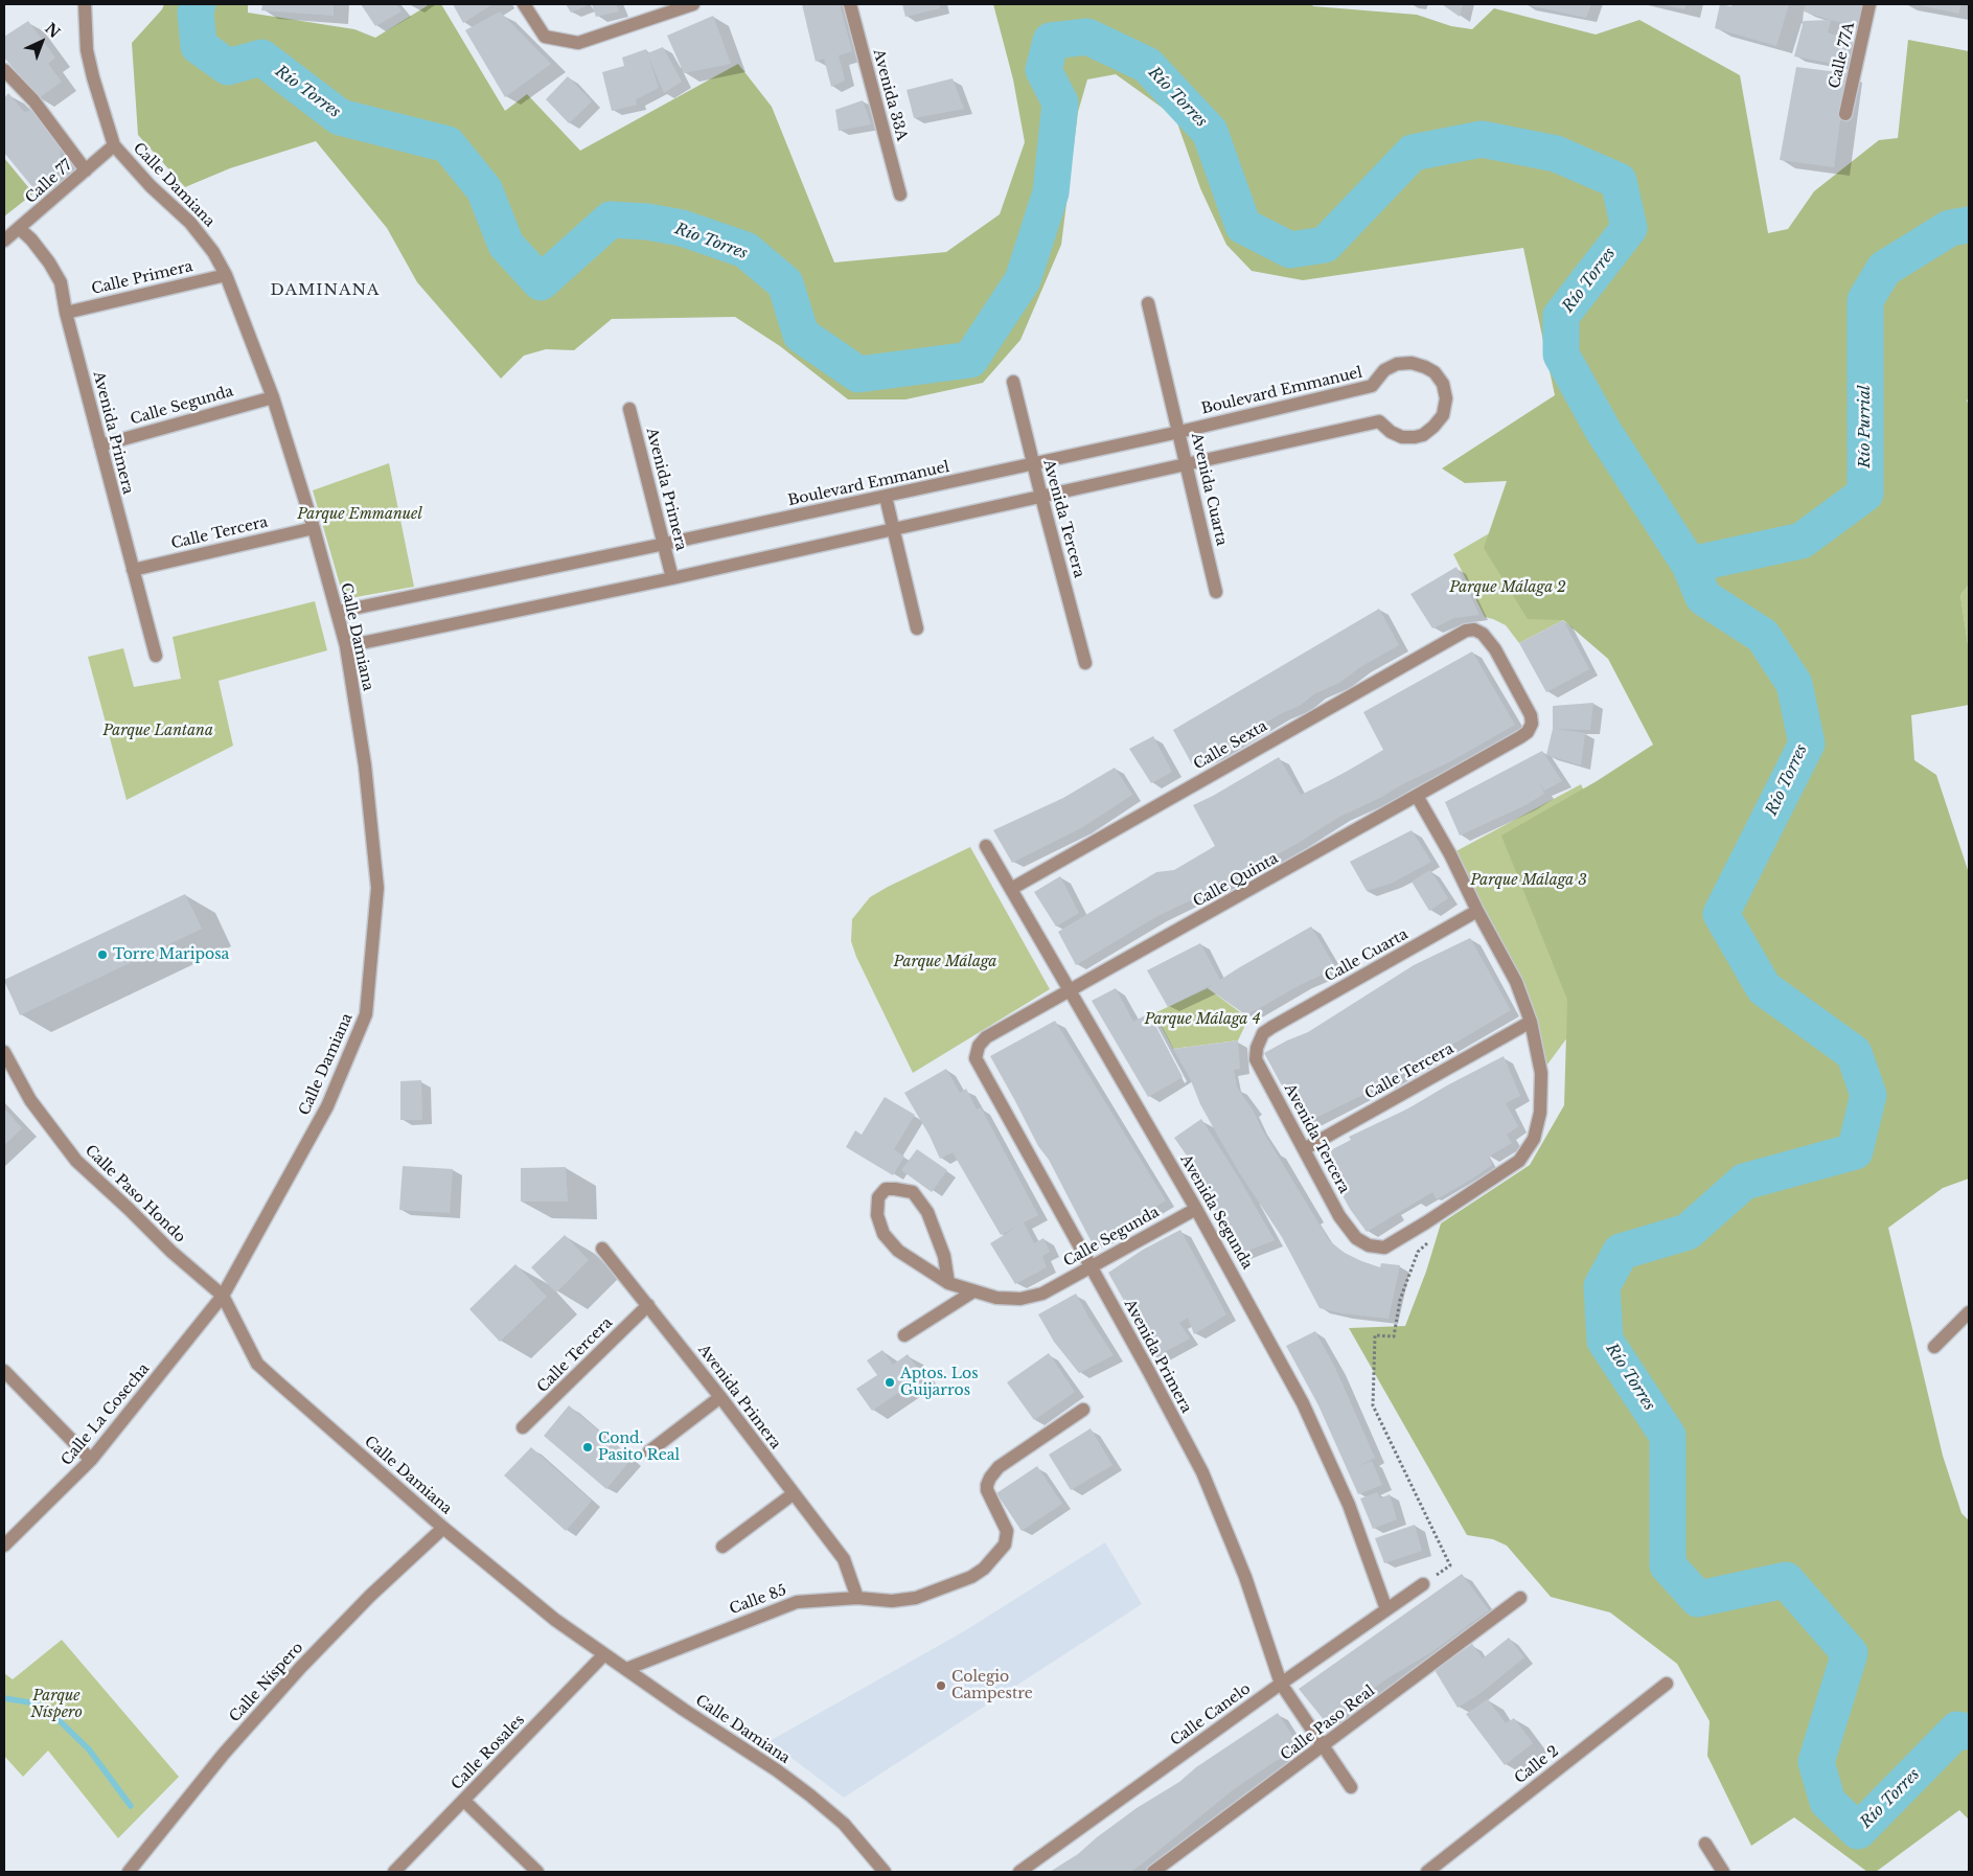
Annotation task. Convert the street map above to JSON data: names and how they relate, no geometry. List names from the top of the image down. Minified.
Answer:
{"streets":{"street":["Calle 77A","Avenida 33A","Calle 77","Calle Damiana","Calle Primera","Boulevard Emmanuel","Calle Segunda","Avenida Primera","Avenida Cuarta","Avenida Tercera","Calle Tercera","Calle Sexta","Calle Quinta","Calle Cuarta","Calle Paso Hondo","Avenida Segunda","Calle La Cosecha","Calle 85","Calle Níspero","Calle Canelo","Calle Paso Real","Calle Rosales","Calle 2"]},"crossings":[["Calle 77","Calle Damiana"],["Calle 77","Avenida Primera"],["Calle Damiana","Calle Primera"],["Calle Damiana","Boulevard Emmanuel"],["Calle Damiana","Calle Segunda"],["Calle Damiana","Calle Tercera"],["Calle Damiana","Calle Paso Hondo"],["Calle Damiana","Calle La Cosecha"],["Calle Damiana","Calle 85"],["Calle Damiana","Calle Níspero"],["Calle Damiana","Calle Rosales"],["Calle Primera","Avenida Primera"],["Boulevard Emmanuel","Avenida Primera"],["Boulevard Emmanuel","Avenida Cuarta"],["Boulevard Emmanuel","Avenida Tercera"],["Calle Segunda","Avenida Primera"],["Calle Segunda","Avenida Segunda"],["Avenida Primera","Calle Tercera"],["Avenida Primera","Calle Quinta"],["Avenida Primera","Calle 85"],["Avenida Primera","Calle Canelo"],["Avenida Primera","Calle Paso Real"],["Avenida Tercera","Calle Tercera"],["Avenida Tercera","Calle Cuarta"],["Calle Sexta","Calle Quinta"],["Calle Sexta","Avenida Segunda"],["Calle Quinta","Avenida Segunda"],["Calle Paso Hondo","Calle La Cosecha"],["Avenida Segunda","Calle Canelo"]],"districts":["DAMINANA"],"water":["Río Torres","Río Purrial"],"parks":["Parque Emmanuel","Parque Málaga 2","Parque Lantana","Parque Málaga 3","Parque Málaga","Parque Málaga 4","Parque Níspero"],"places":["Torre Mariposa","Aptos. Los Guijarros","Cond. Pasito Real","Colegio Campestre"],"north":"top right"}
